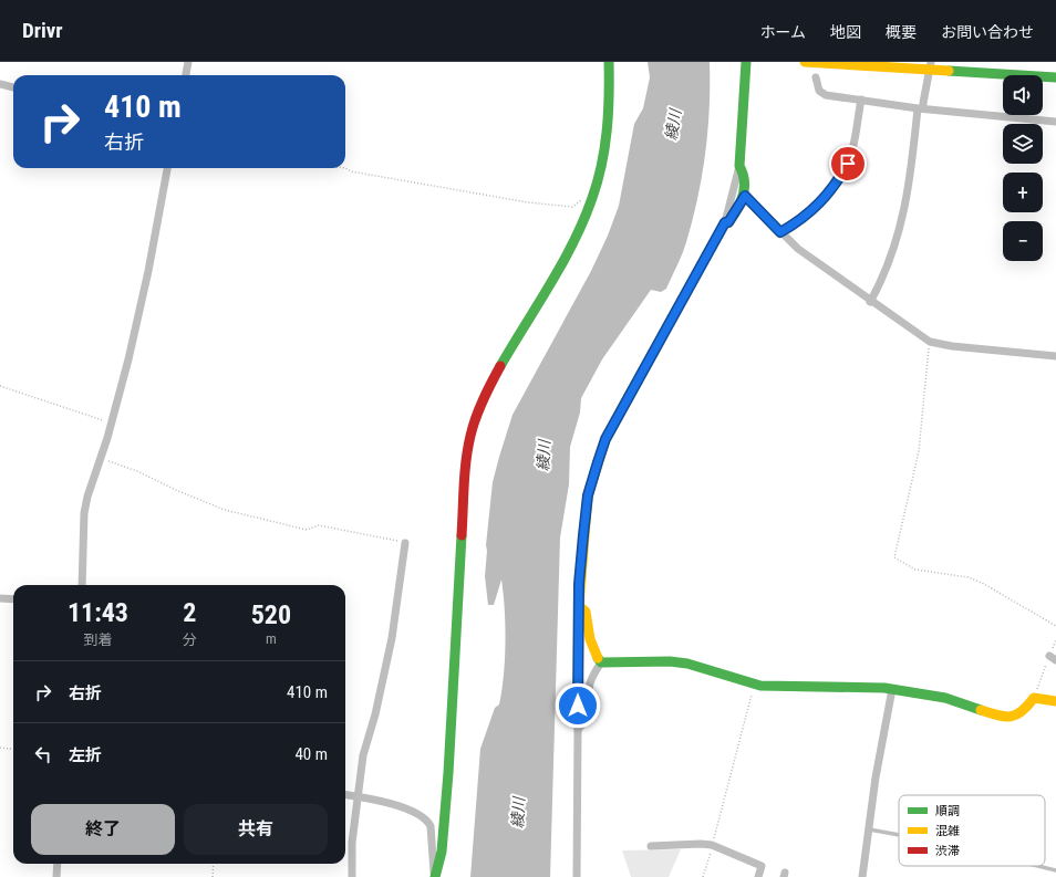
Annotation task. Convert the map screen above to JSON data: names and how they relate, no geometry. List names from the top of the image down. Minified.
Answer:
{"water":["綾川"],"legend":["順調","混雑","渋滞"],"page":{"header":"Drivr","nav":["ホーム","地図","概要","お問い合わせ"],"map_buttons":["+","−"],"turn":["410 m","右折"],"eta":["11:43","到着","2","分","520","m"],"list":[{"name":"右折","value":"410 m"},{"name":"左折","value":"40 m"}],"buttons":["終了","共有"]}}
